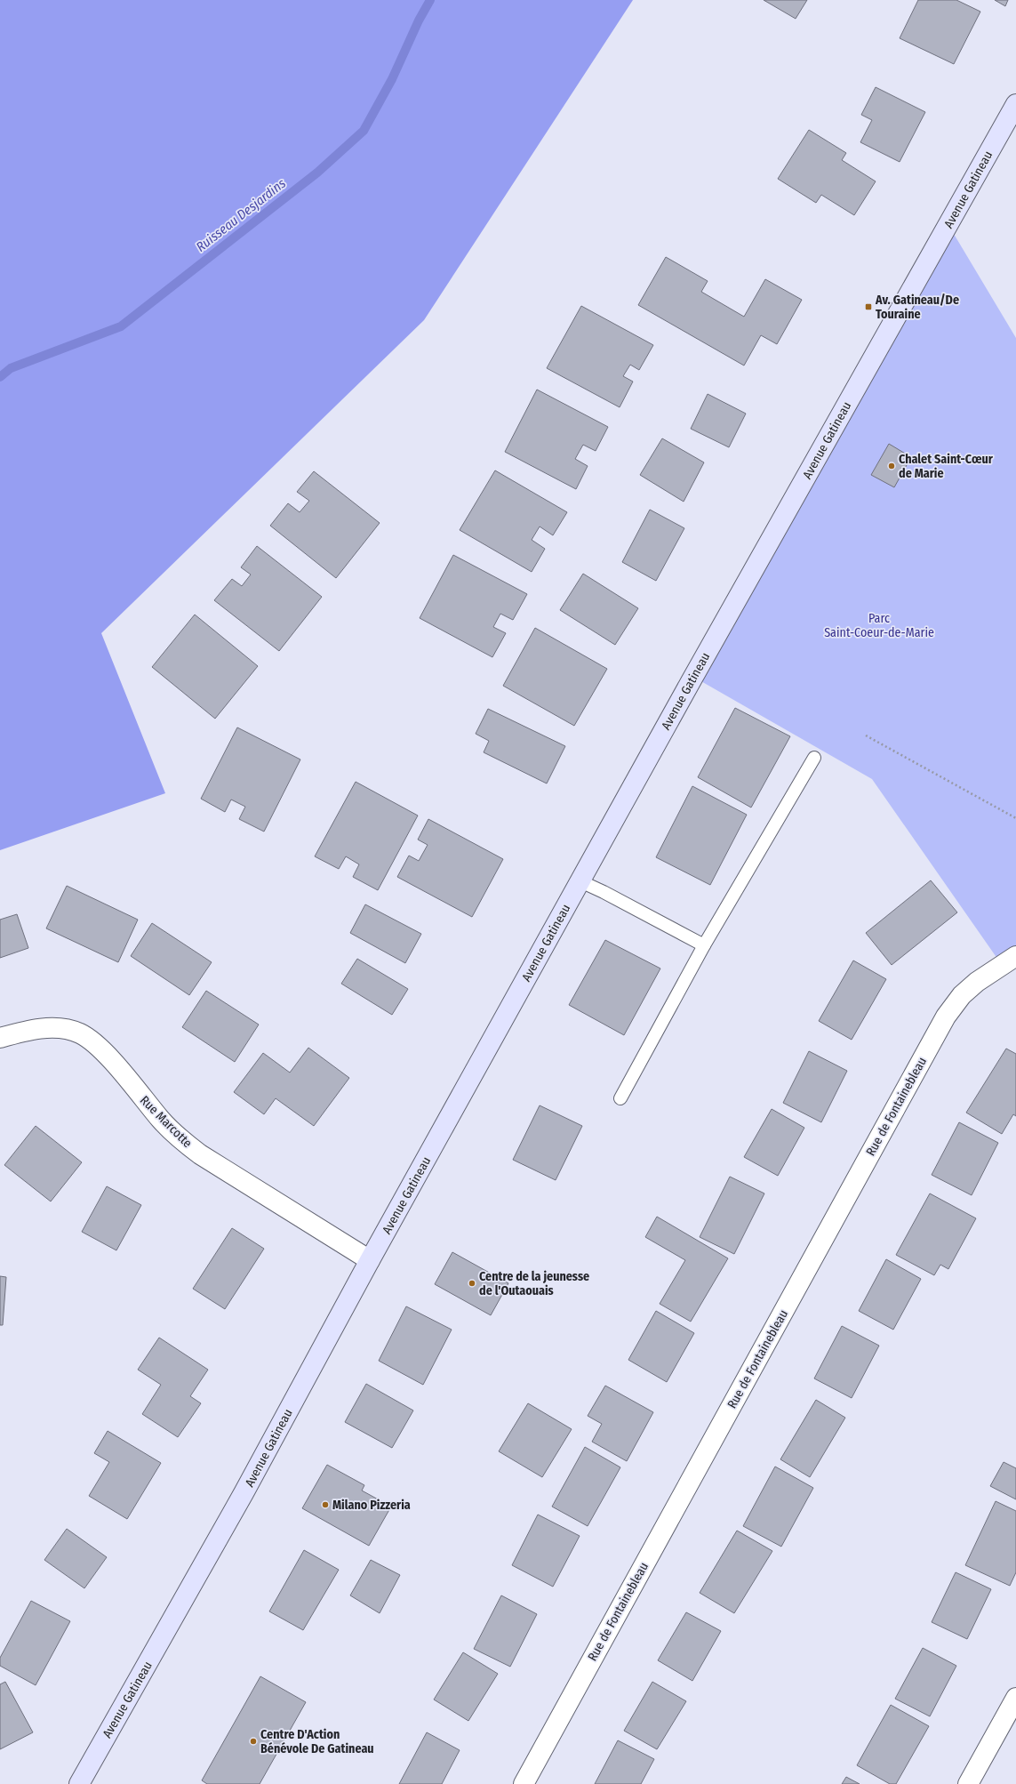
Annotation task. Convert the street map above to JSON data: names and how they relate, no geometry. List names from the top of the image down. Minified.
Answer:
{"streets":{"street":["Avenue Gatineau","Rue de Fontainebleau","Rue Marcotte"]},"crossings":[["Avenue Gatineau","Rue Marcotte"]],"water":["Ruisseau Desjardins"],"parks":["Parc Saint-Coeur-de-Marie"],"places":{"transit":["Av. Gatineau/De Touraine"],"other":["Chalet Saint-Cœur de Marie","Centre de la jeunesse de l'Outaouais","Milano Pizzeria","Centre D'Action Bénévole De Gatineau"]}}
